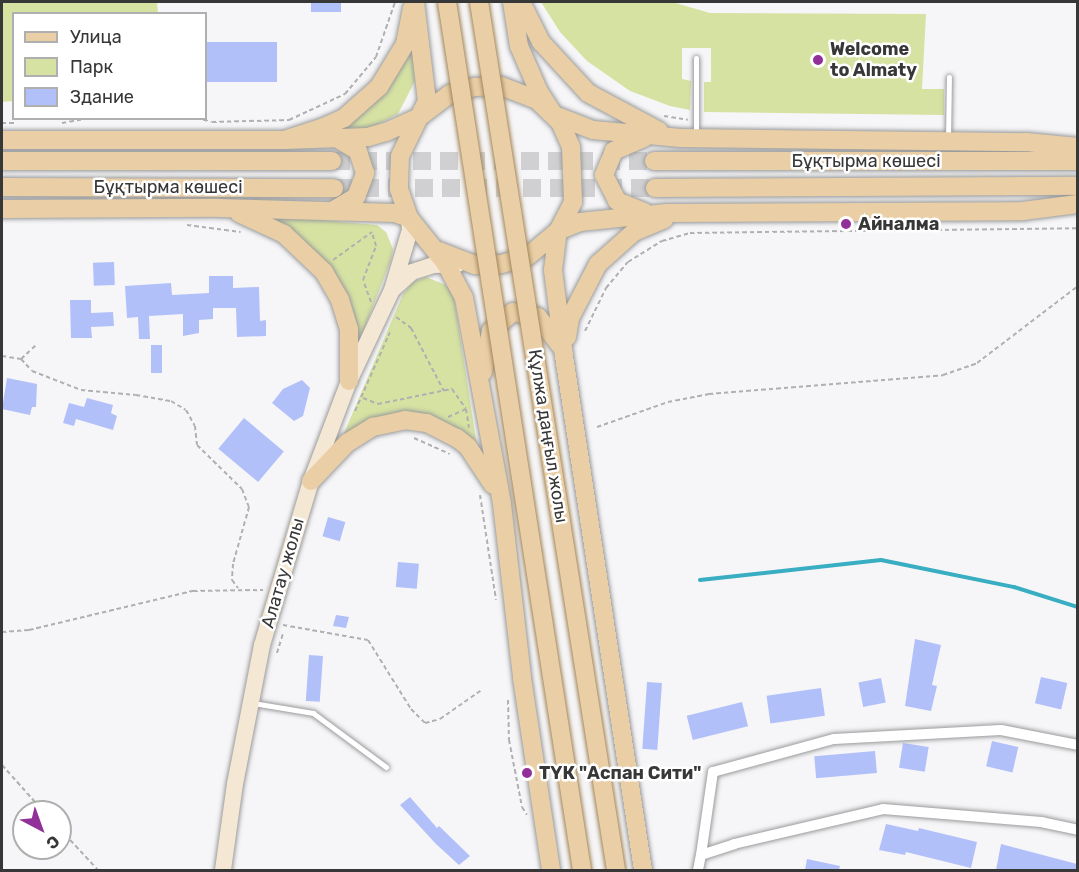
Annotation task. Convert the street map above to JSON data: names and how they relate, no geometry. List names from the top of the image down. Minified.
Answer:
{"streets":{"main road":["Бұқтырма көшесі","Құлжа даңғыл жолы","Алатау жолы"]},"places":["Welcome to Almaty","Айналма","ТҮК \"Аспан Сити\""],"legend":["Улица","Парк","Здание"],"north":"bottom right"}
